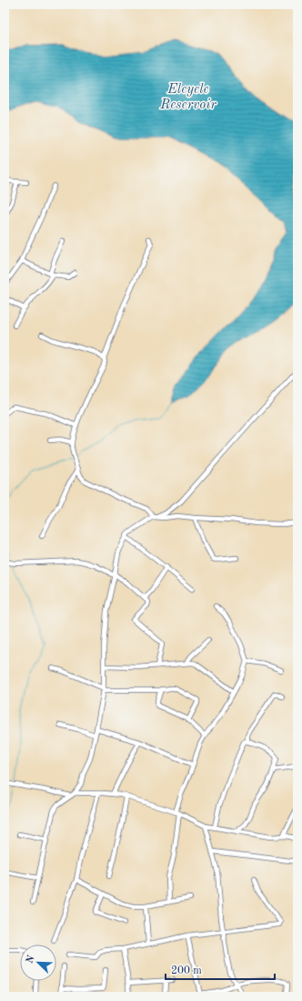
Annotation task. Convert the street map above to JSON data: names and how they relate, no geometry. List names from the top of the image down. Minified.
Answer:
{"water":["Eleyele Reservoir"],"scale_bar":"200 m","north":"top left"}
